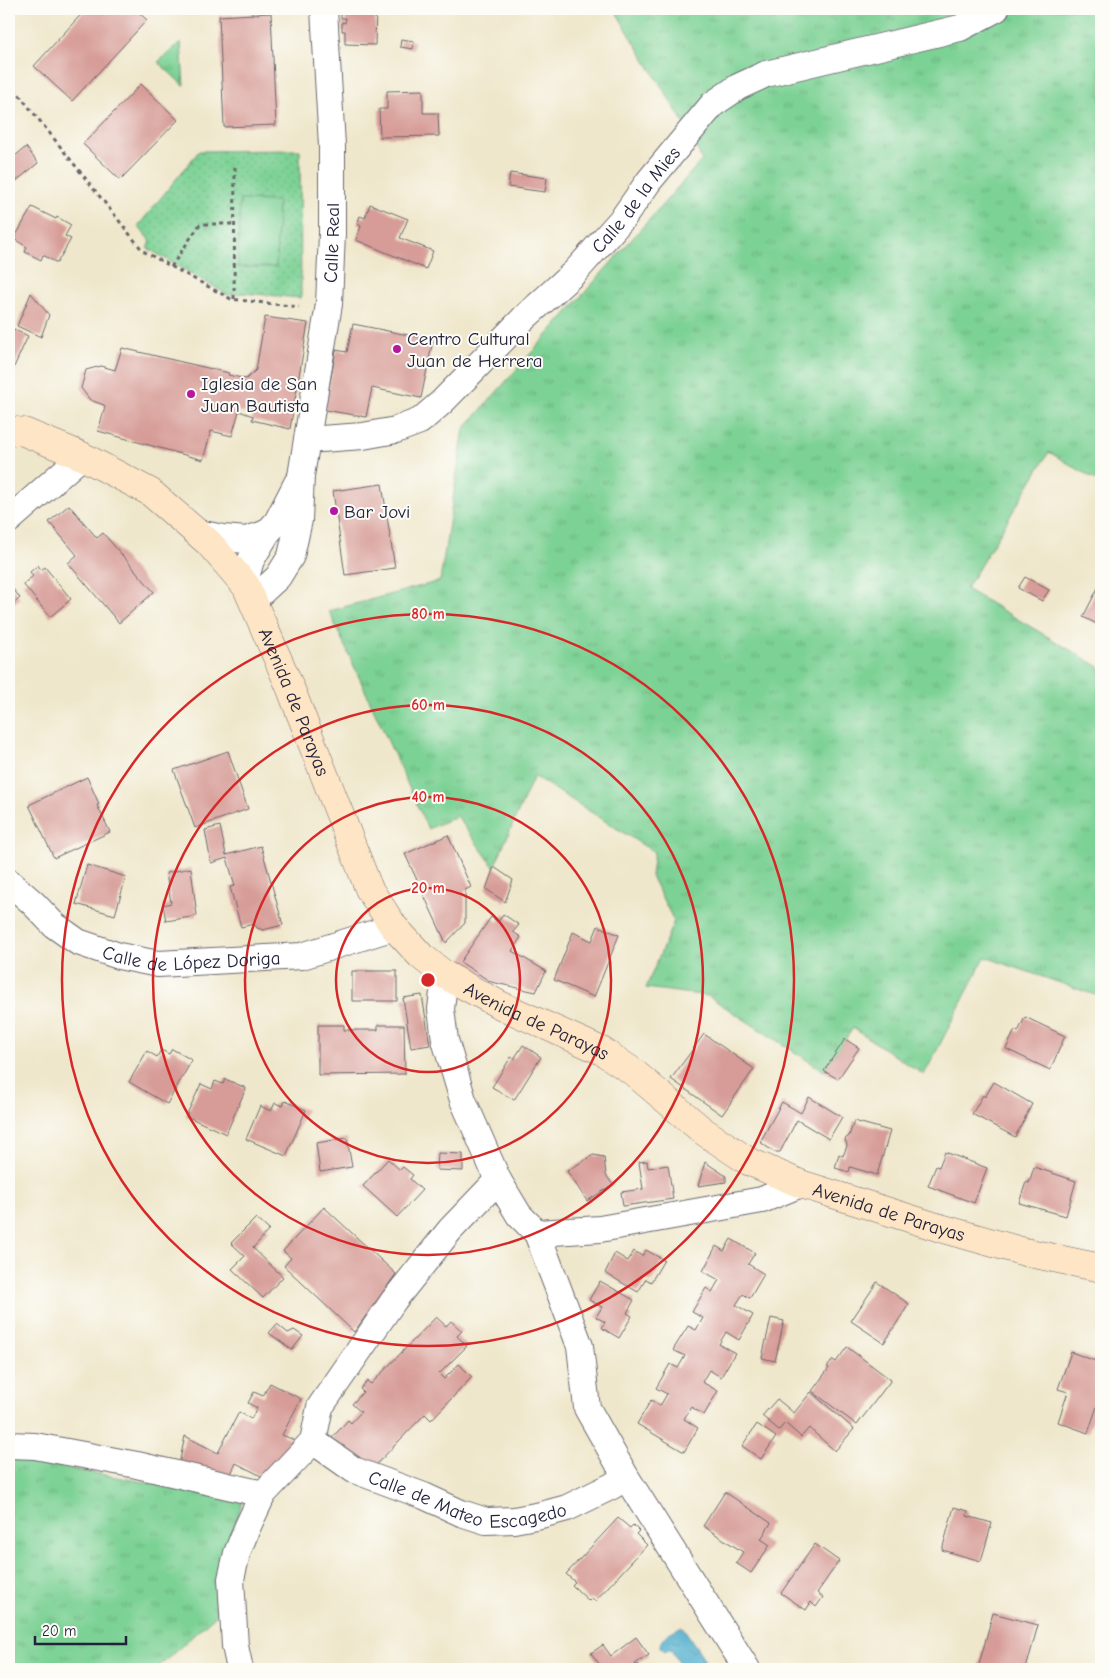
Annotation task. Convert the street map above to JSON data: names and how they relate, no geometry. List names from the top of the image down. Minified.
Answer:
{"streets":{"street":["Calle de la Mies","Calle Real","Avenida de Parayas","Calle de López Doriga","Calle de Mateo Escagedo"]},"crossings":[["Calle de la Mies","Calle Real"],["Calle Real","Avenida de Parayas"],["Avenida de Parayas","Calle de López Doriga"]],"places":["Centro Cultural Juan de Herrera","Iglesia de San Juan Bautista","Bar Jovi"],"scale_bar":"20 m","rings":["80 m","60 m","40 m","20 m"]}
